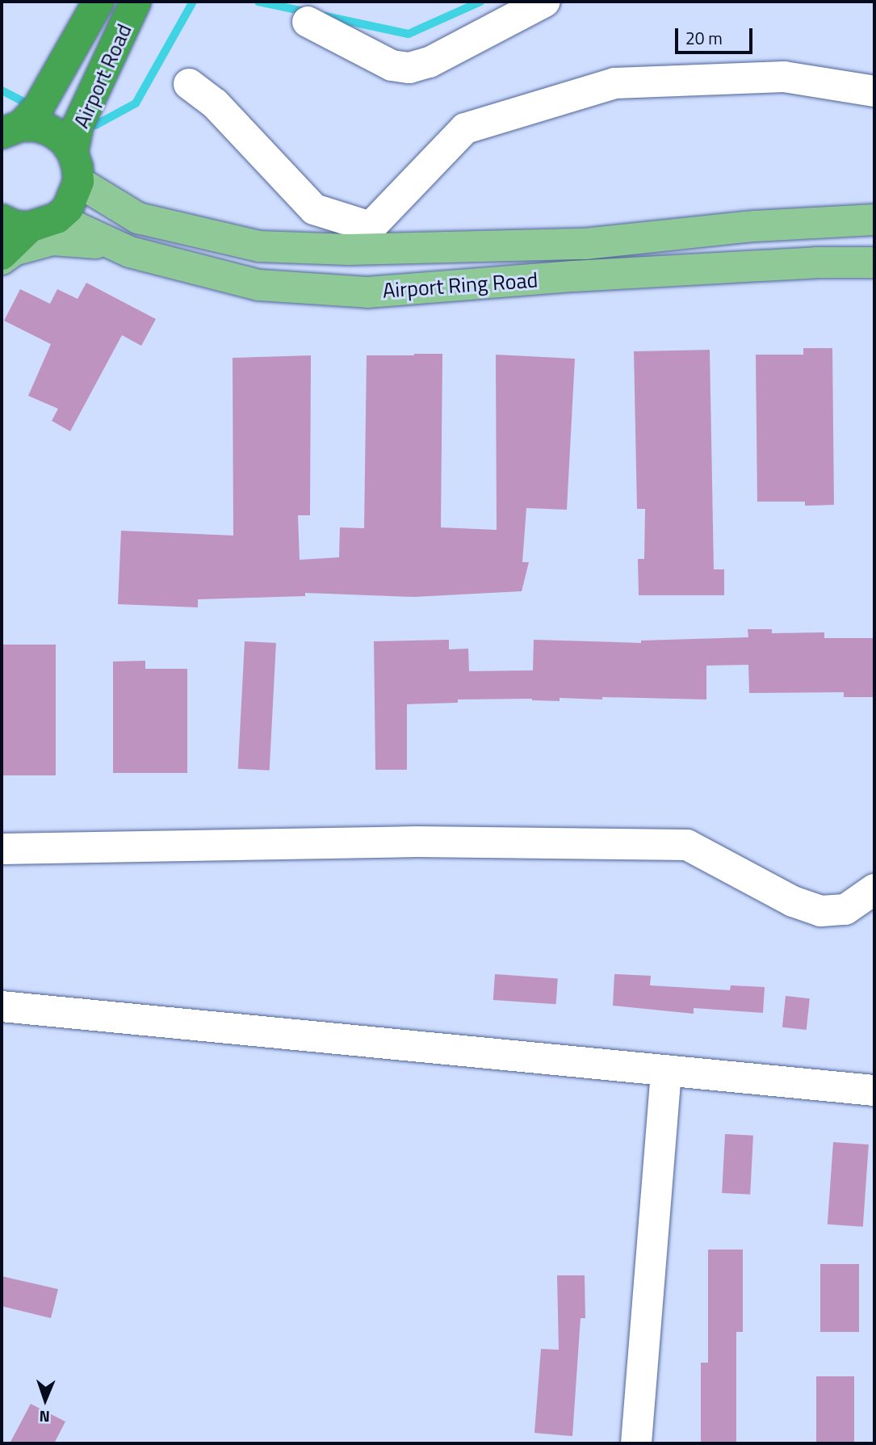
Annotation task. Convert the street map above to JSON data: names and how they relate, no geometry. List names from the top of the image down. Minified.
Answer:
{"streets":{"highway":["Airport Road"],"main road":["Airport Ring Road"]},"scale_bar":"20 m","north":"bottom"}
